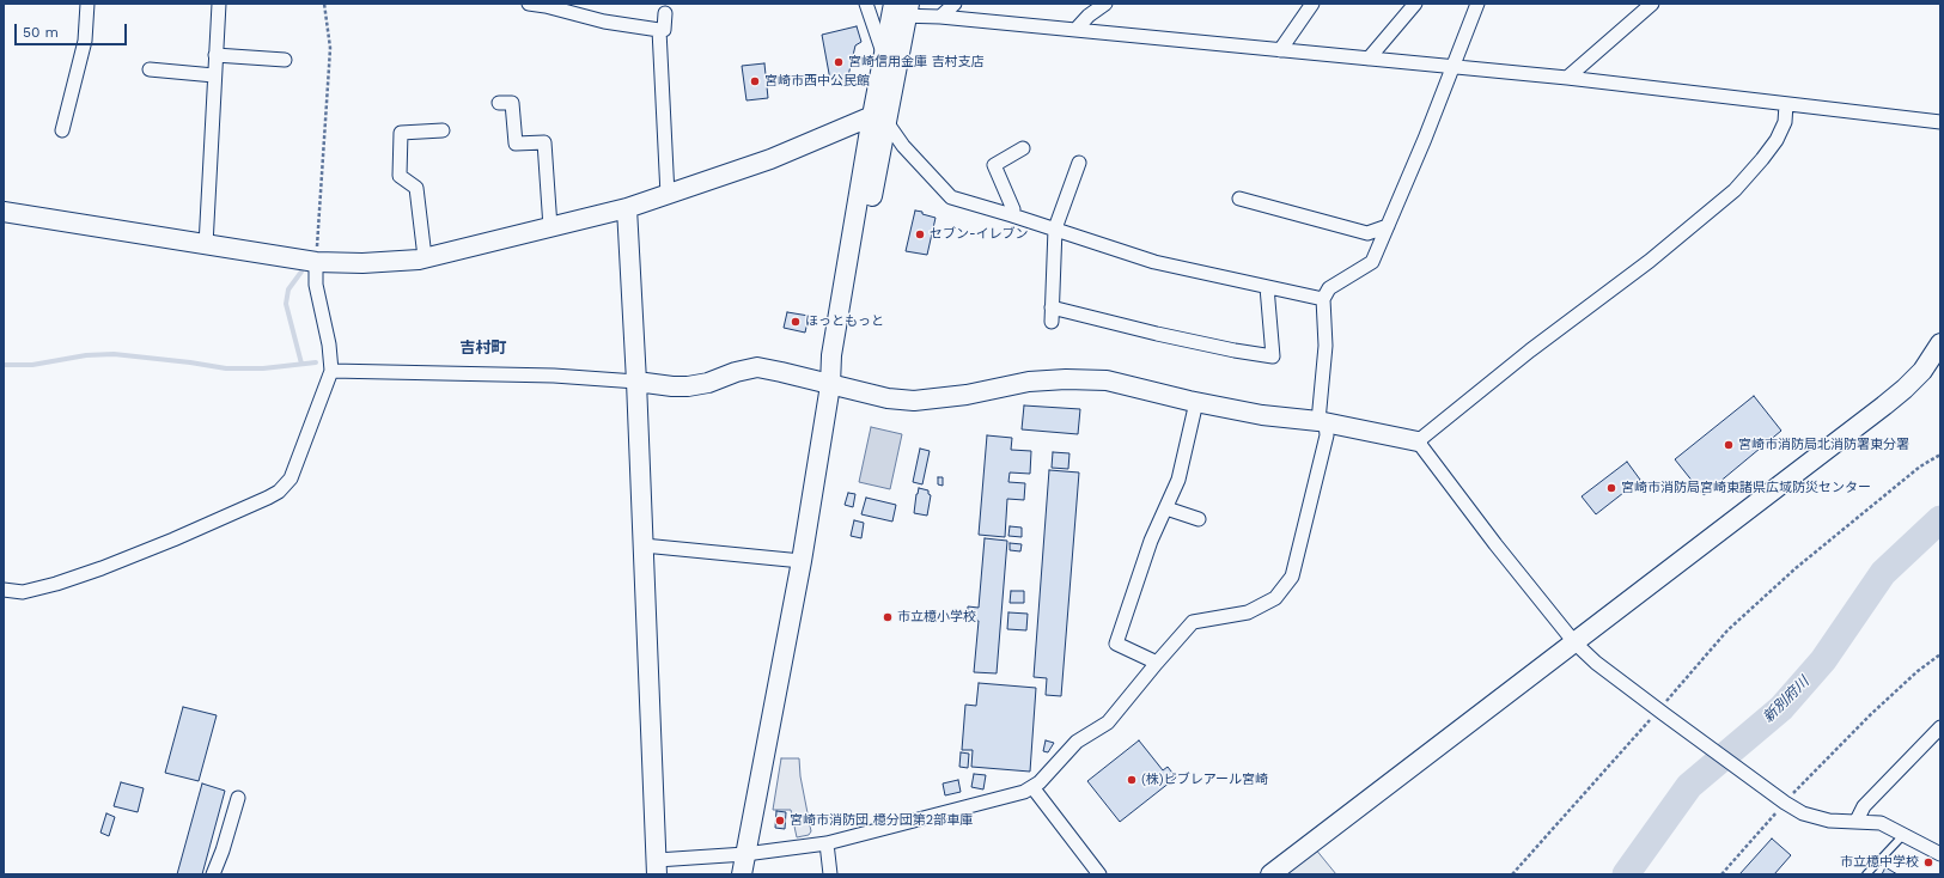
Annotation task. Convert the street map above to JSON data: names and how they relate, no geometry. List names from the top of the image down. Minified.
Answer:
{"districts":["吉村町"],"water":["新別府川"],"places":["宮崎信用金庫 吉村支店","宮崎市西中公民館","セブン-イレブン","ほっともっと","宮崎市消防局北消防署東分署","宮崎市消防局宮崎東諸県広域防災センター","市立檍小学校","(株)ビブレアール宮崎","宮崎市消防団 檍分団第2部車庫","市立檍中学校"],"scale_bar":"50 m"}
